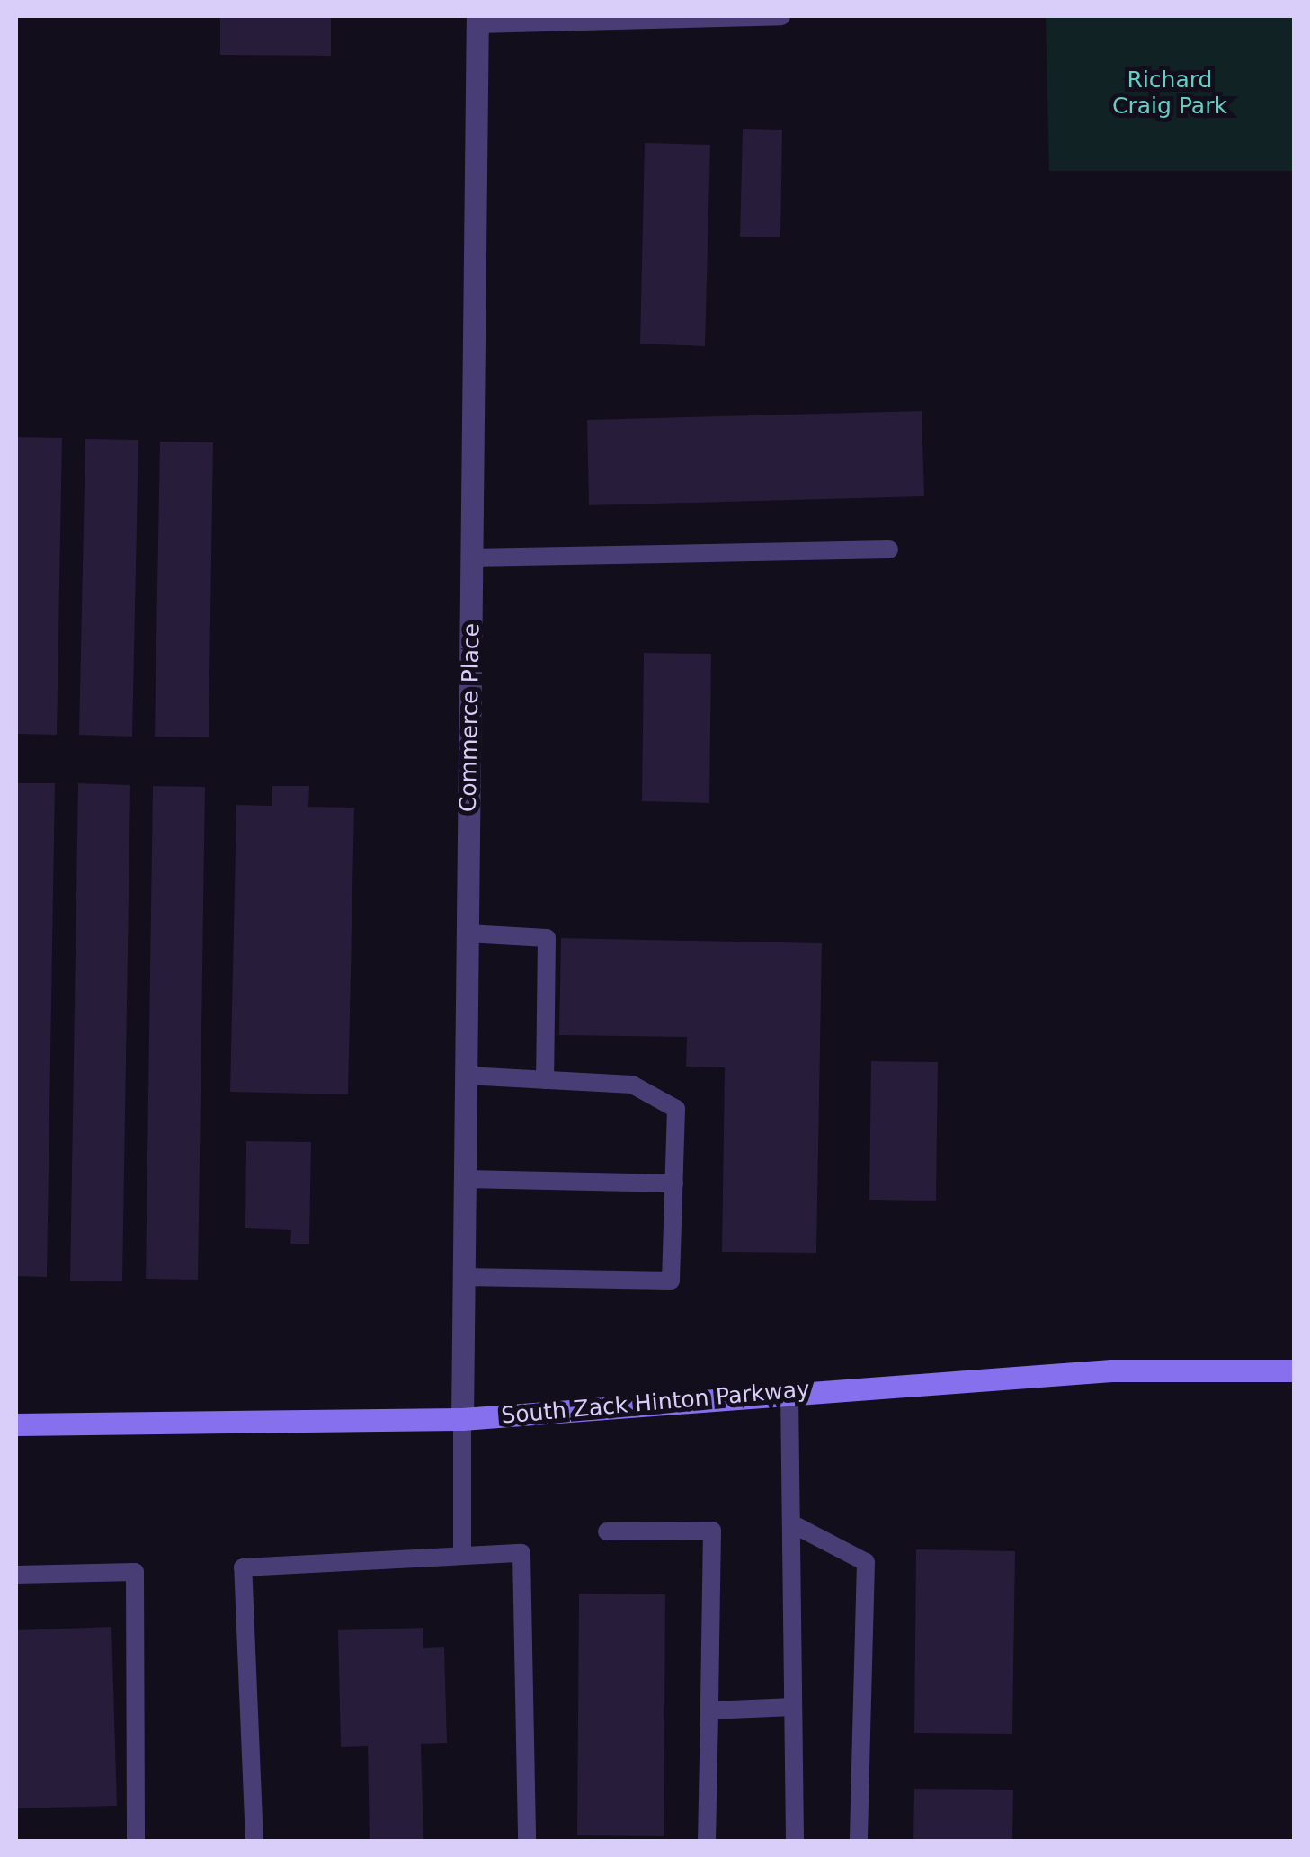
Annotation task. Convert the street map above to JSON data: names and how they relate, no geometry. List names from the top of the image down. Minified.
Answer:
{"streets":{"main road":["South Zack Hinton Parkway"],"street":["Commerce Place"]},"crossings":[["Commerce Place","South Zack Hinton Parkway"]],"parks":["Richard Craig Park"]}
